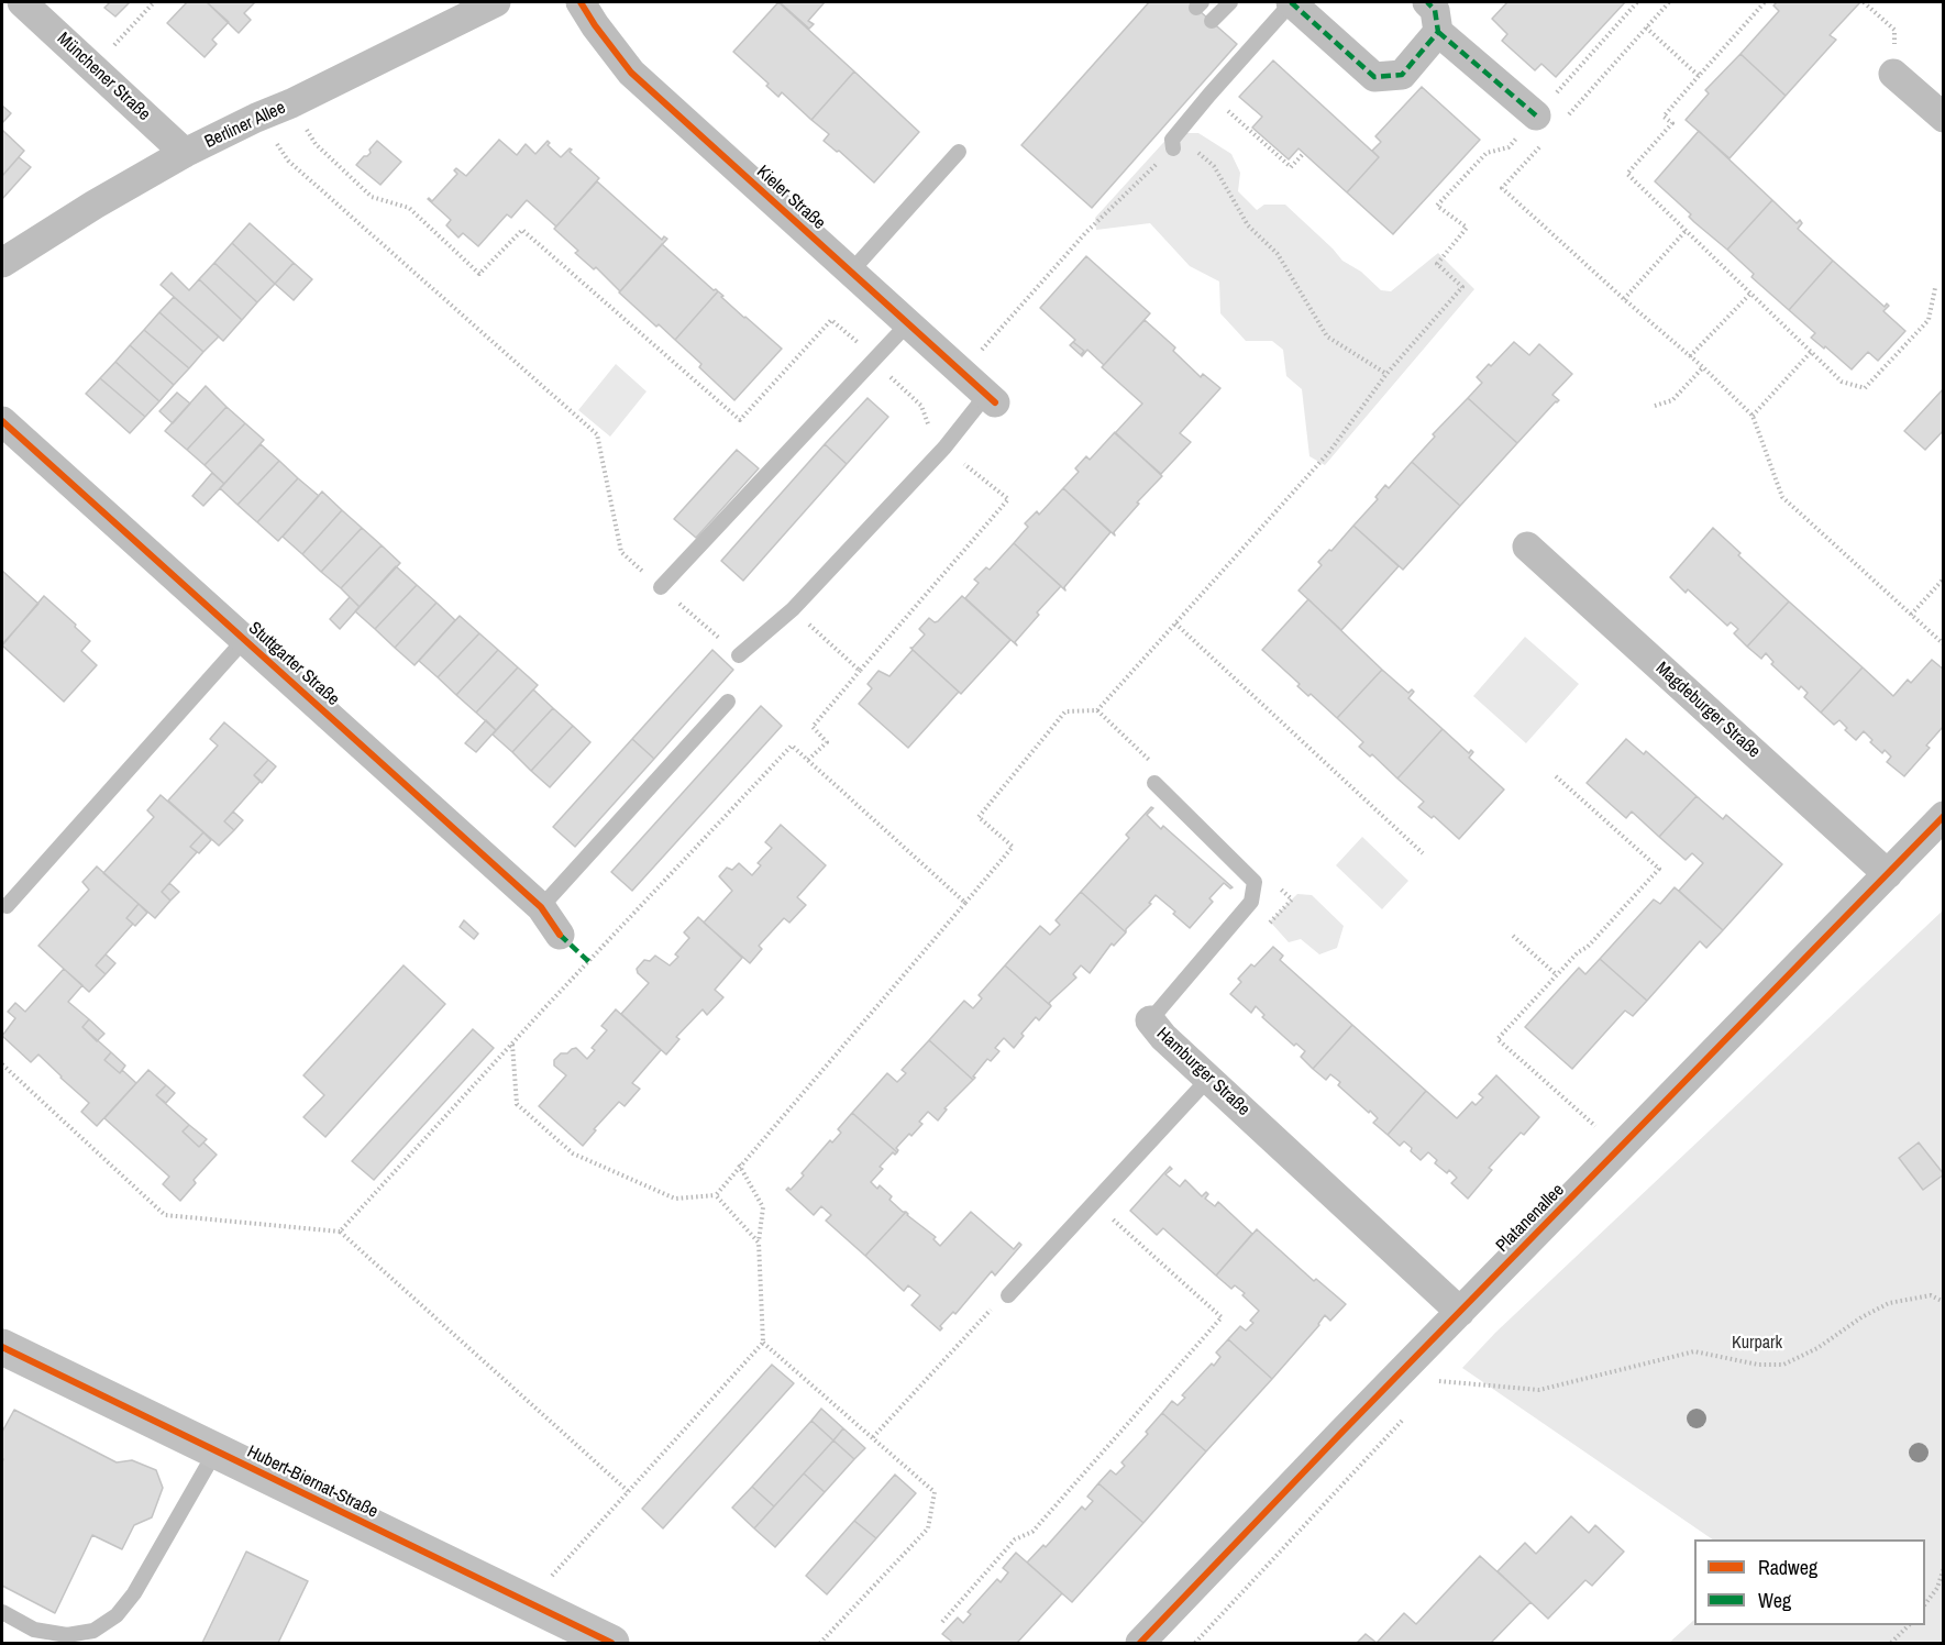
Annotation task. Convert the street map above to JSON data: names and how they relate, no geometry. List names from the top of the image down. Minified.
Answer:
{"streets":{"street":["Münchener Straße","Berliner Allee","Kieler Straße","Stuttgarter Straße","Magdeburger Straße","Hamburger Straße","Platanenallee","Hubert-Biernat-Straße"]},"crossings":[["Münchener Straße","Berliner Allee"],["Magdeburger Straße","Platanenallee"],["Hamburger Straße","Platanenallee"]],"parks":["Kurpark"],"legend":["Radweg","Weg"]}
